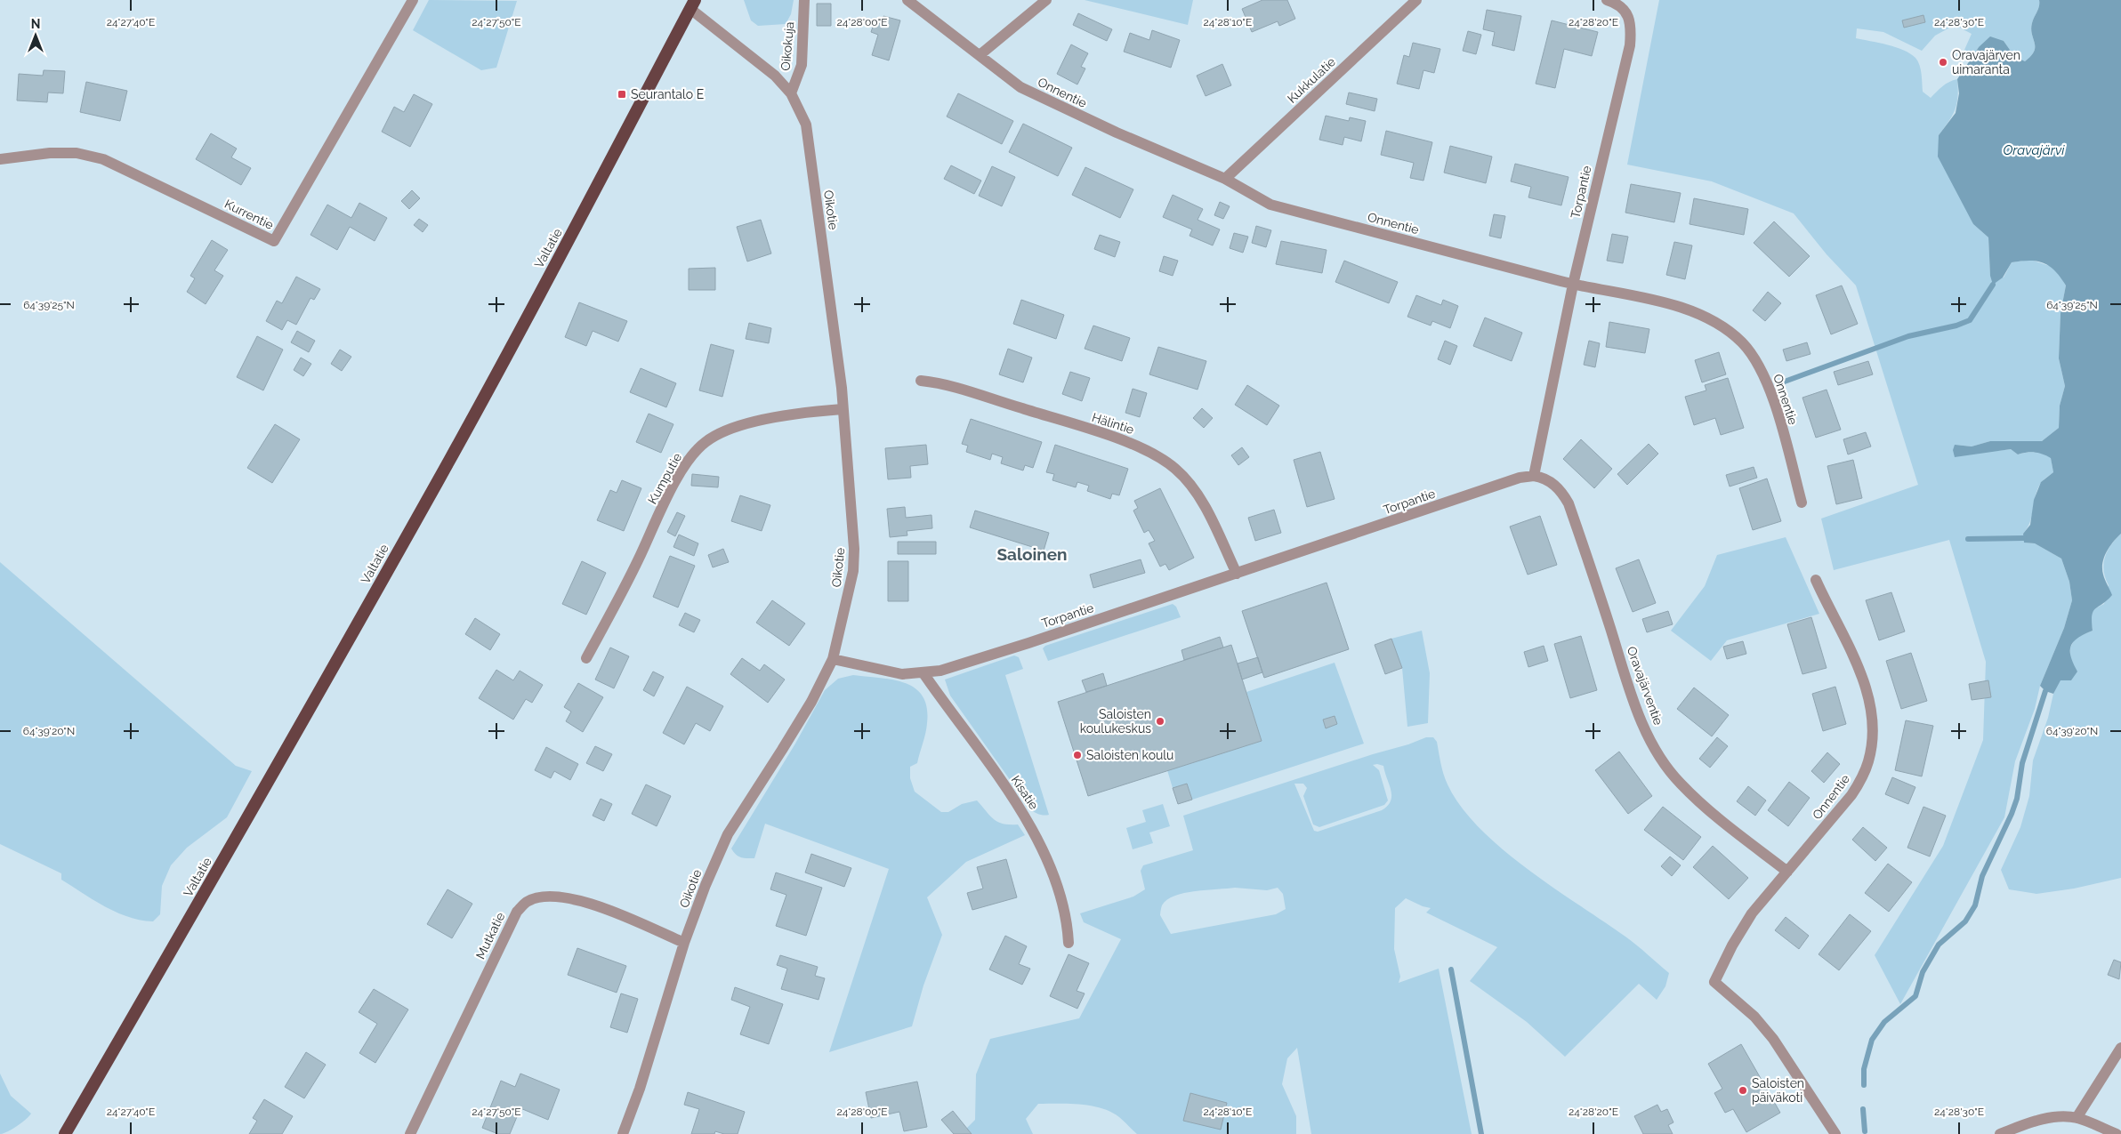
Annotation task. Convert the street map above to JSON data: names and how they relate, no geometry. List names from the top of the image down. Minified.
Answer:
{"streets":{"highway":["Valtatie"],"street":["Oikokuja","Kukkulatie","Onnentie","Torpantie","Oikotie","Kurrentie","Hälintie","Kumputie","Oravajärventie","Kisatie","Mutkatie"]},"crossings":[["Oikokuja","Oikotie"],["Kukkulatie","Onnentie"],["Onnentie","Torpantie"],["Onnentie","Oravajärventie"],["Torpantie","Oikotie"],["Torpantie","Hälintie"],["Torpantie","Oravajärventie"],["Torpantie","Kisatie"],["Oikotie","Valtatie"],["Oikotie","Kumputie"],["Oikotie","Mutkatie"]],"districts":["Saloinen"],"water":["Oravajärvi"],"places":{"other":["Oravajärven uimaranta","Saloisten koulukeskus","Saloisten koulu","Saloisten päiväkoti"],"transit":["Seurantalo E"]},"north":"top","coordinates":["24°27'40\"E","24°27'50\"E","24°28'00\"E","24°28'10\"E","24°28'20\"E","24°28'30\"E","64°39'25\"N","64°39'20\"N"]}
